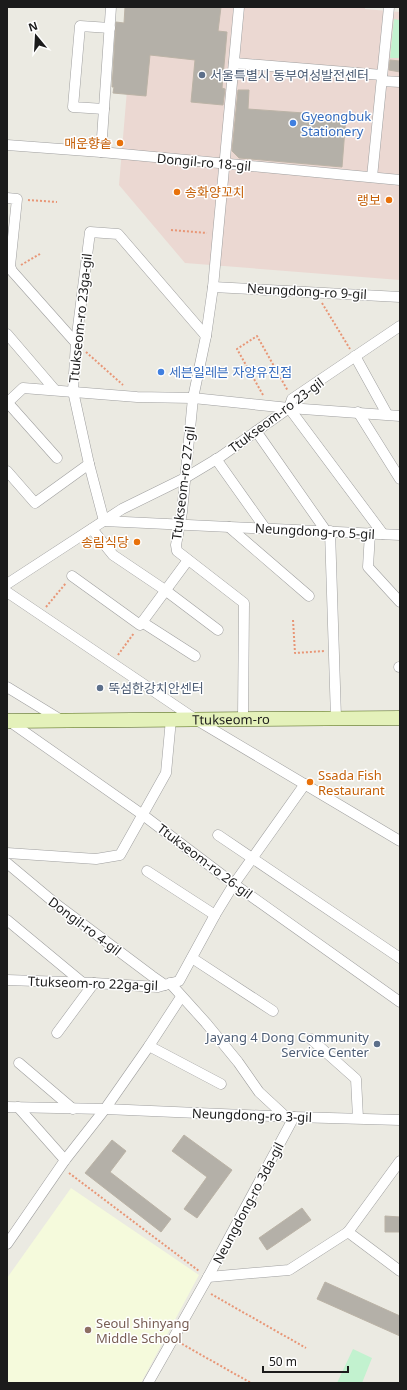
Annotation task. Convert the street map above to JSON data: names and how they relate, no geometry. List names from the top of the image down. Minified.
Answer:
{"streets":{"main road":["Ttukseom-ro"],"street":["Dongil-ro 18-gil","Neungdong-ro 9-gil","Ttukseom-ro 23ga-gil","Ttukseom-ro 23-gil","Ttukseom-ro 27-gil","Neungdong-ro 5-gil","Ttukseom-ro 26-gil","Dongil-ro 4-gil","Ttukseom-ro 22ga-gil","Neungdong-ro 3-gil","Neungdong-ro 3da-gil"]},"crossings":[["Dongil-ro 18-gil","Ttukseom-ro 27-gil"],["Neungdong-ro 9-gil","Ttukseom-ro 27-gil"],["Ttukseom-ro 23ga-gil","Ttukseom-ro 23-gil"],["Ttukseom-ro 23ga-gil","Ttukseom-ro 27-gil"],["Ttukseom-ro 23ga-gil","Neungdong-ro 5-gil"],["Ttukseom-ro 23-gil","Ttukseom-ro 27-gil"],["Ttukseom-ro 23-gil","Neungdong-ro 5-gil"],["Ttukseom-ro 27-gil","Neungdong-ro 5-gil"],["Ttukseom-ro 27-gil","Ttukseom-ro"],["Ttukseom-ro","Ttukseom-ro 26-gil"],["Dongil-ro 4-gil","Ttukseom-ro 22ga-gil"],["Dongil-ro 4-gil","Neungdong-ro 3-gil"],["Dongil-ro 4-gil","Neungdong-ro 3da-gil"],["Neungdong-ro 3-gil","Neungdong-ro 3da-gil"]],"places":["서울특별시 동부여성발전센터","Gyeongbuk Stationery","매운향솥","송화양꼬치","랭보","세븐일레븐 자양유진점","송림식당","뚝섬한강치안센터","Ssada Fish Restaurant","Jayang 4 Dong Community Service Center","Seoul Shinyang Middle School"],"scale_bar":"50 m","north":"top"}
